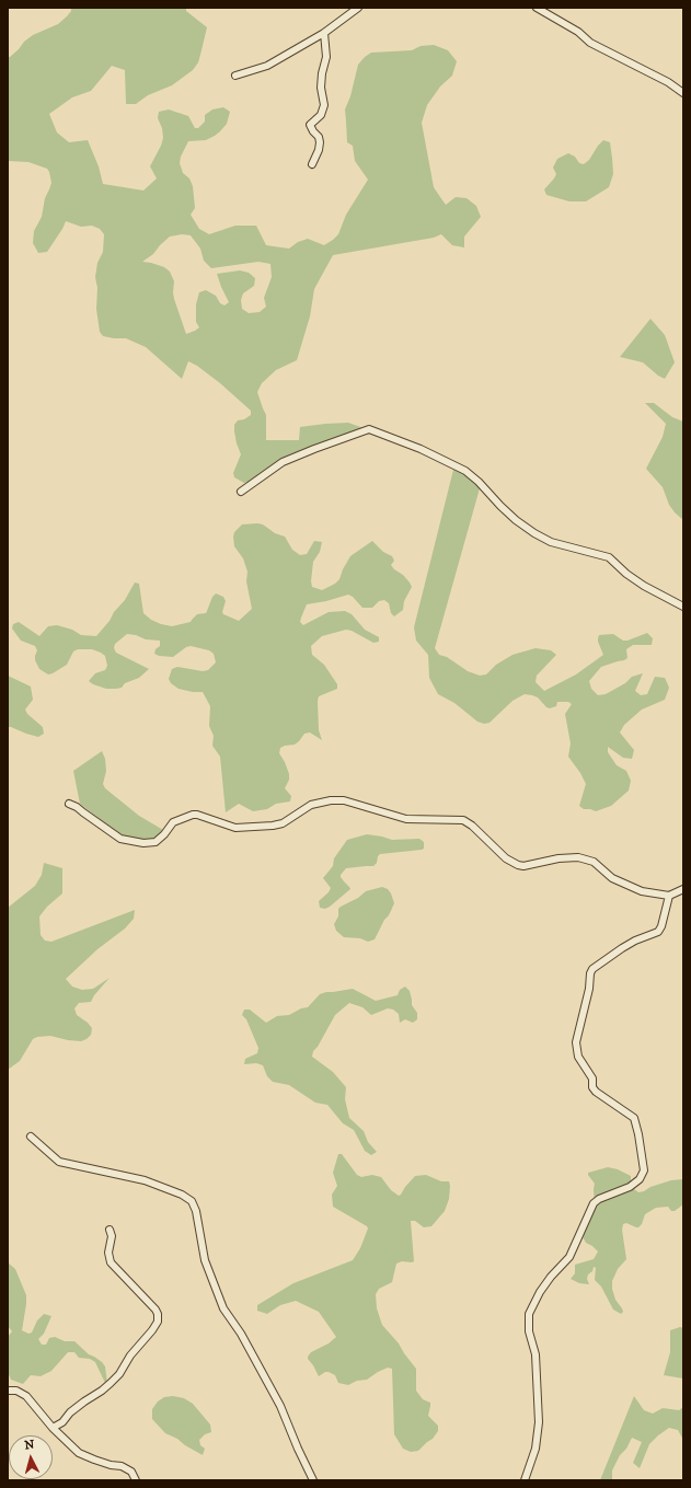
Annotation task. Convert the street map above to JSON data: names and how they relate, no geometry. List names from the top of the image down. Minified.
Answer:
{"north":"top"}
